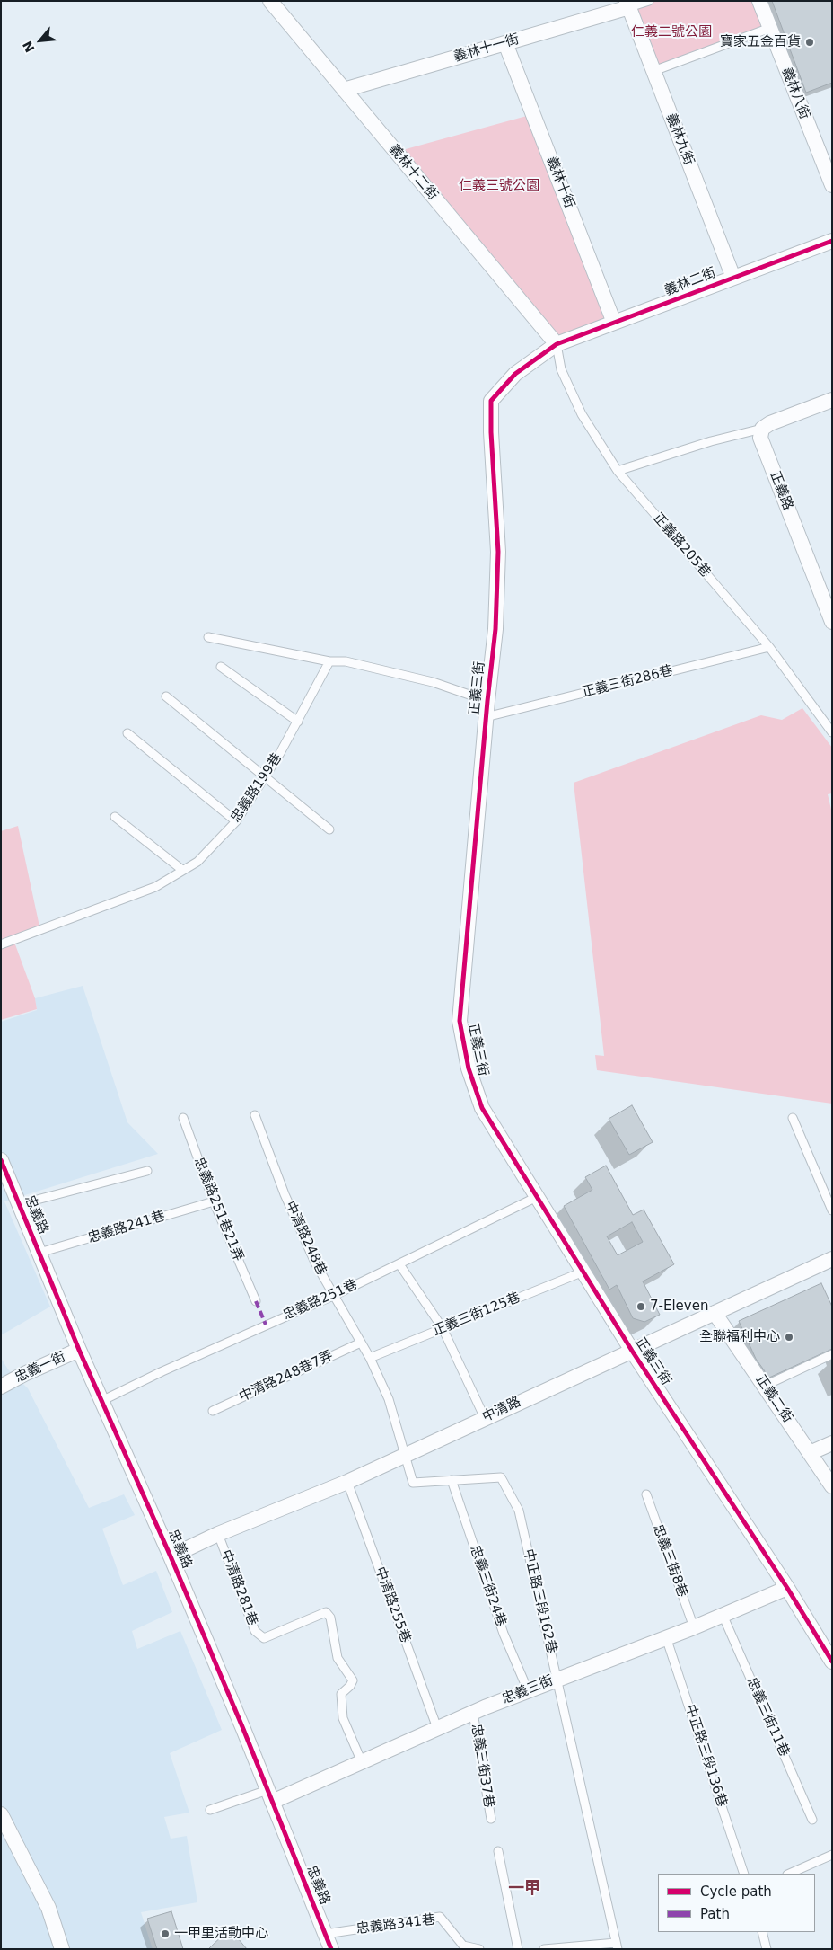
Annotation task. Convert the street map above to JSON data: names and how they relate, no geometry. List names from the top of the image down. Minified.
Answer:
{"streets":{"street":["義林十一街","義林八街","義林九街","義林十二街","義林十街","義林二街","正義路","正義三街","忠義路","忠義一街","正義二街","中清路","忠義三街"],"lane":["正義路205巷","正義三街286巷","忠義路199巷","忠義路251巷21弄","忠義路241巷","中清路248巷","忠義路251巷","正義三街125巷","中清路248巷7弄","忠義三街8巷","忠義三街24巷","中清路281巷","中正路三段162巷","中清路255巷","忠義三街11巷","中正路三段136巷","忠義三街37巷","忠義路341巷"]},"crossings":[["義林十一街","義林九街"],["義林十一街","義林十二街"],["義林十一街","義林十街"],["義林九街","義林二街"],["義林十二街","義林二街"],["義林十二街","正義路205巷"],["義林十二街","正義三街"],["義林十街","義林二街"],["義林二街","正義路205巷"],["義林二街","正義三街"],["正義路205巷","正義三街286巷"],["正義路205巷","正義三街"],["正義三街286巷","正義三街"],["正義三街","忠義路251巷"],["正義三街","正義三街125巷"],["正義三街","中清路"],["正義三街","忠義三街"],["忠義路251巷21弄","忠義路241巷"],["忠義路","忠義路241巷"],["忠義路","忠義路251巷"],["忠義路","忠義一街"],["忠義路","中清路"],["忠義路","忠義三街"],["忠義路","忠義路341巷"],["中清路248巷","忠義路251巷"],["中清路248巷","正義三街125巷"],["中清路248巷","中清路248巷7弄"],["中清路248巷","中清路"],["中清路248巷","中正路三段162巷"],["正義二街","中清路"],["中清路","中清路281巷"],["中清路","中正路三段162巷"],["中清路","中清路255巷"],["忠義三街8巷","忠義三街"],["忠義三街24巷","中正路三段162巷"],["忠義三街24巷","忠義三街"],["中清路281巷","忠義三街"],["中正路三段162巷","忠義三街"],["中清路255巷","忠義三街"],["忠義三街","忠義三街11巷"],["忠義三街","中正路三段136巷"],["忠義三街","忠義三街37巷"]],"districts":["一甲"],"parks":["仁義二號公園","仁義三號公園"],"places":["寶家五金百貨","7-Eleven","全聯福利中心","一甲里活動中心"],"legend":["Cycle path","Path"],"north":"bottom left"}
